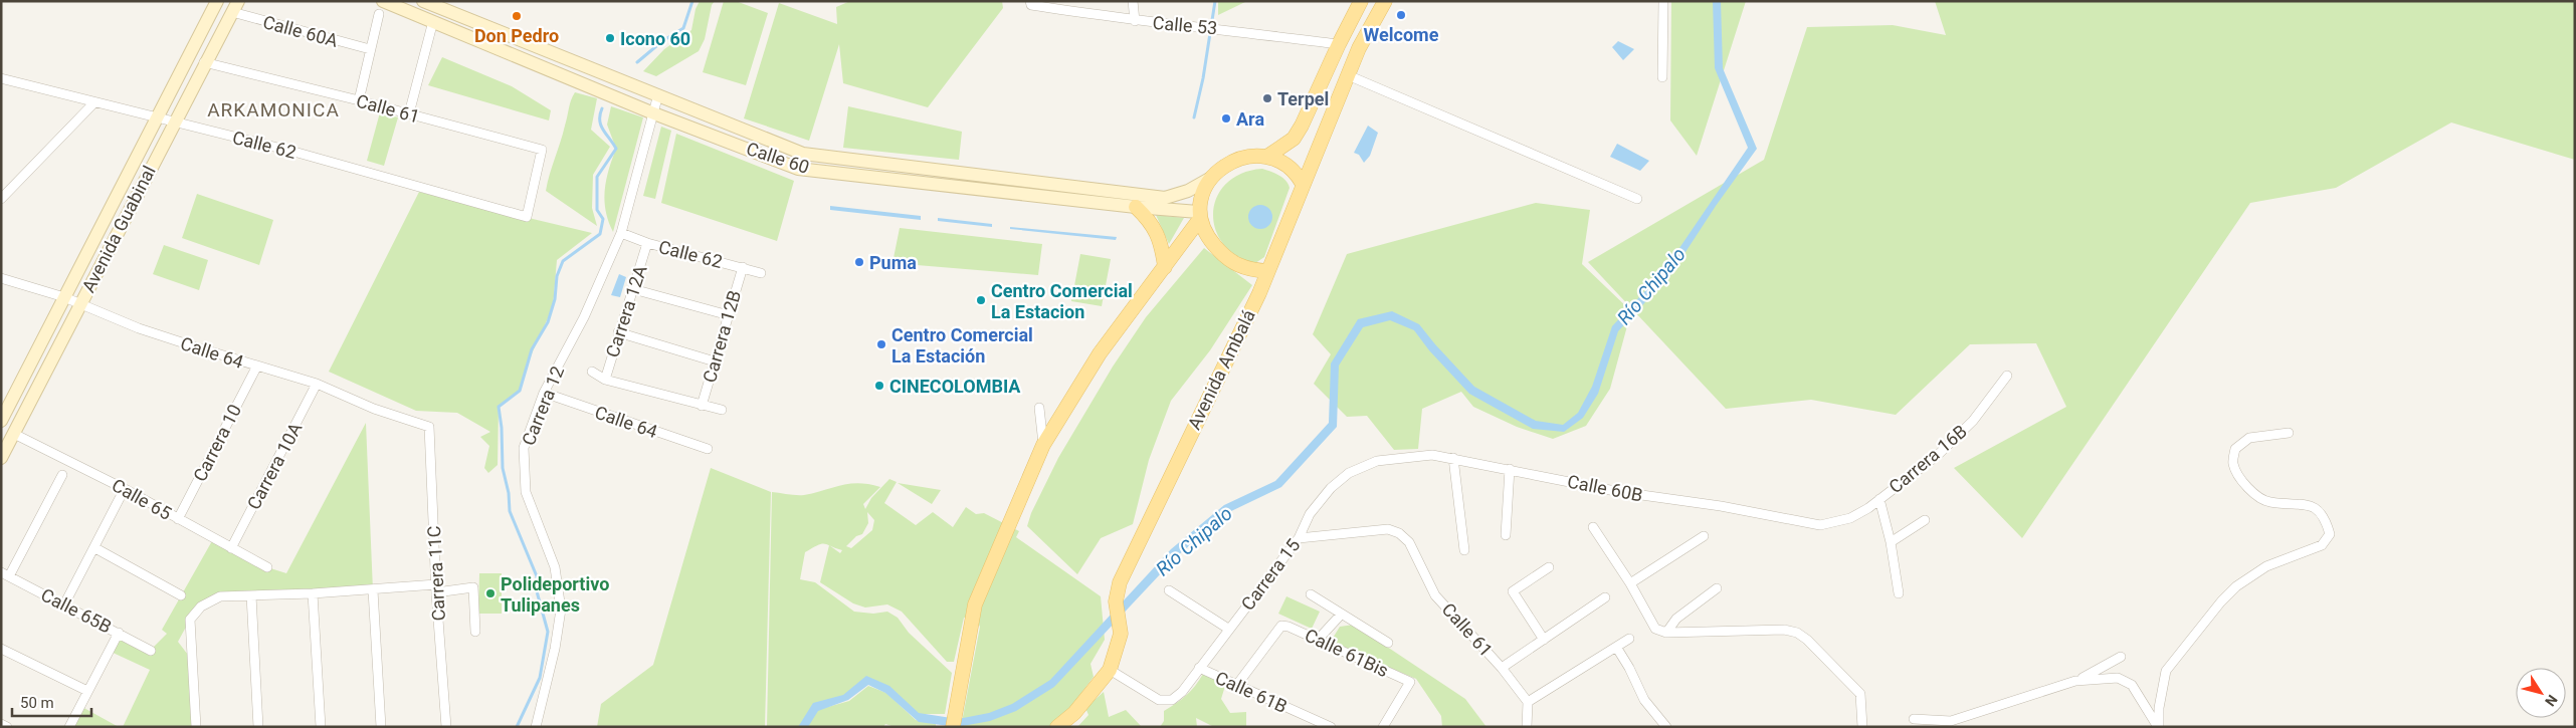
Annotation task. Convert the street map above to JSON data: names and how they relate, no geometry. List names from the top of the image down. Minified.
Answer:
{"streets":{"main road":["Calle 60","Avenida Guabinal","Avenida Ambalá"],"street":["Calle 53","Calle 60A","Calle 61","Calle 62","Carrera 12A","Carrera 12B","Calle 64","Carrera 12","Carrera 10","Carrera 16B","Carrera 10A","Calle 60B","Calle 65","Carrera 11C","Carrera 15","Calle 65B","Calle 61Bis","Calle 61B"]},"crossings":[["Calle 60A","Avenida Guabinal"],["Calle 61","Calle 62"],["Calle 61","Avenida Guabinal"],["Calle 61","Carrera 15"],["Calle 62","Avenida Guabinal"],["Calle 62","Carrera 12A"],["Calle 62","Carrera 12B"],["Calle 62","Carrera 12"],["Calle 60","Avenida Ambalá"],["Calle 60","Carrera 12"],["Avenida Guabinal","Calle 64"],["Avenida Guabinal","Calle 65"],["Calle 64","Carrera 12"],["Calle 64","Carrera 10"],["Calle 64","Carrera 10A"],["Calle 64","Carrera 11C"],["Avenida Ambalá","Carrera 15"],["Carrera 10","Calle 65"],["Carrera 16B","Calle 60B"],["Carrera 10A","Calle 65"],["Calle 60B","Carrera 15"],["Carrera 15","Calle 61B"],["Calle 61Bis","Calle 61B"]],"districts":["ARKAMONICA"],"water":["Río Chipalo"],"places":["Welcome","Don Pedro","Icono 60","Terpel","Ara","Puma","Centro Comercial La Estacion","Centro Comercial La Estación","CINECOLOMBIA","Polideportivo Tulipanes"],"scale_bar":"50 m","north":"bottom right"}
